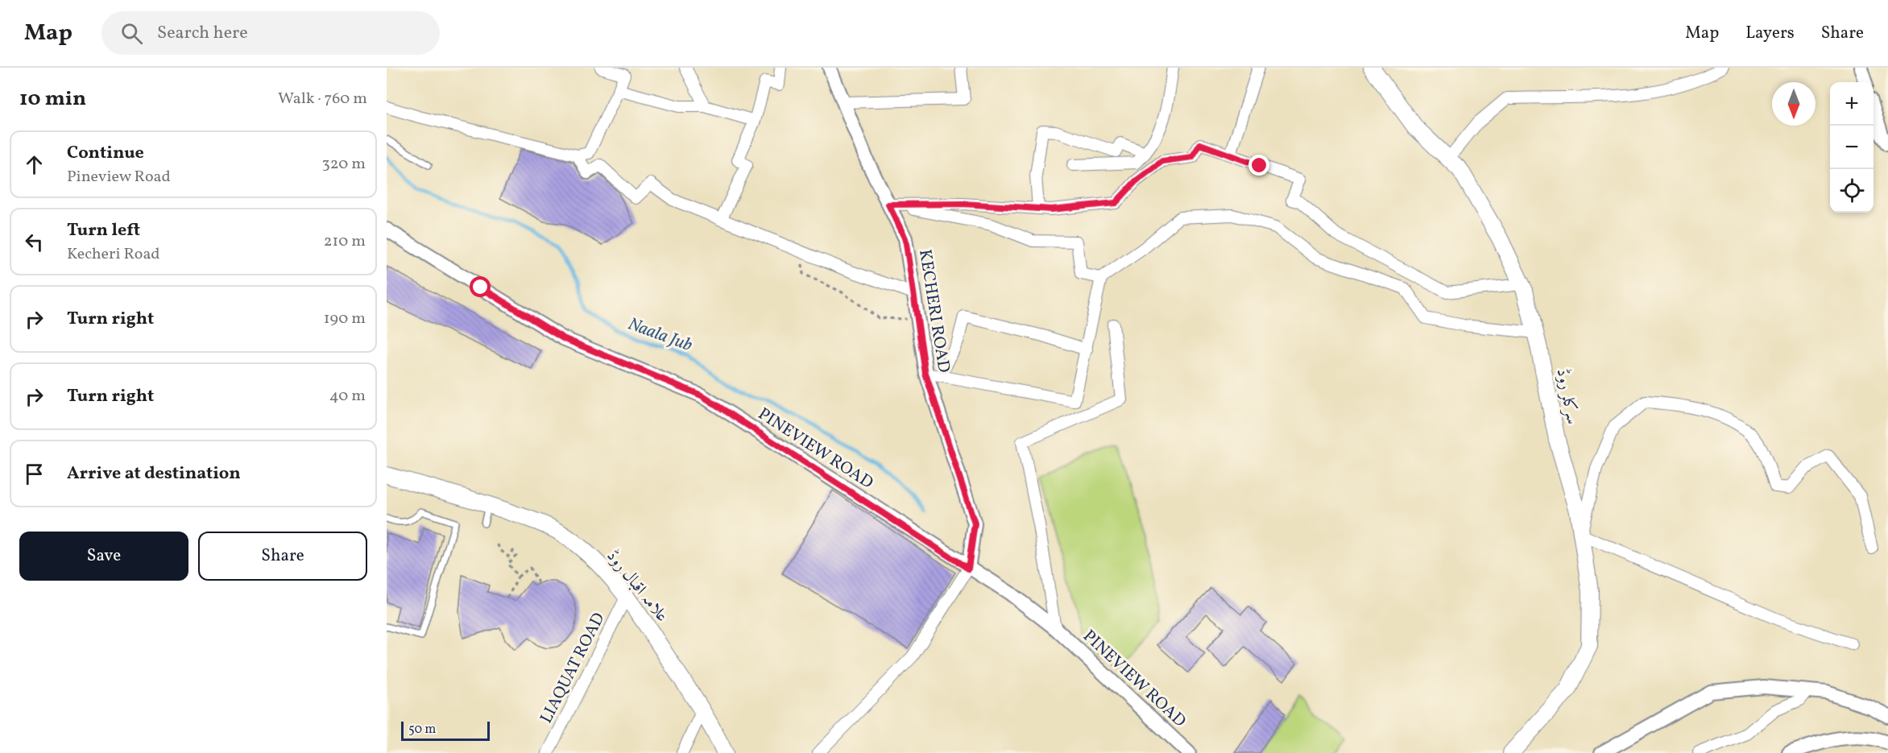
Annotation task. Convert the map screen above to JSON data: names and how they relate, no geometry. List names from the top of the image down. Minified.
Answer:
{"streets":{"main road":["سرکلر روڈ","علامہ اقبال روڈ"],"street":["KECHERI ROAD","PINEVIEW ROAD","LIAQUAT ROAD"]},"crossings":[["KECHERI ROAD","PINEVIEW ROAD"],["علامہ اقبال روڈ","LIAQUAT ROAD"]],"water":["Naala Jub"],"scale_bar":"50 m","north":"bottom","page":{"header":"Map","search":"Search here","nav":["Map","Layers","Share"],"heading":["10 min","Walk · 760 m"],"map_buttons":["+","−"],"list":[["Continue","Pineview Road","320 m"],["Turn left","Kecheri Road","210 m"],["Turn right","190 m"],["Turn right","40 m"],"Arrive at destination"],"buttons":["Save","Share"],"scale":"50 m"}}
